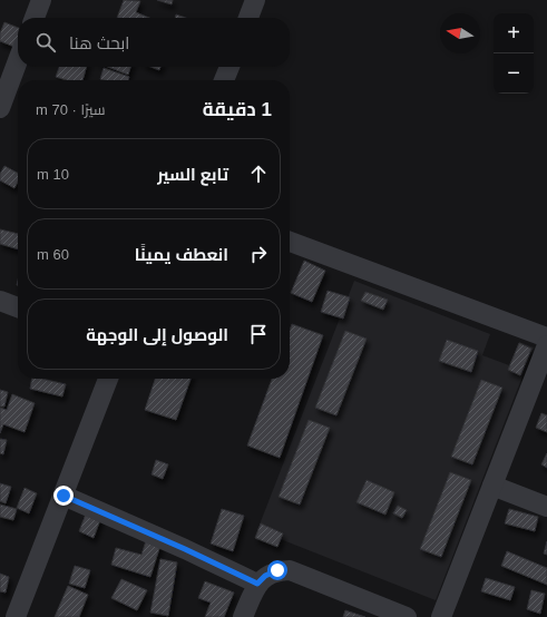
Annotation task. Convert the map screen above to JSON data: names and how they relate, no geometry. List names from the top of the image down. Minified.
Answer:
{"north":"left","page":{"map_buttons":["+","−"],"search":"ابحث هنا","heading":["1 دقيقة","سيرًا · 70 m"],"list":[["تابع السير","10 m"],["انعطف يمينًا","60 m"],"الوصول إلى الوجهة"]}}
